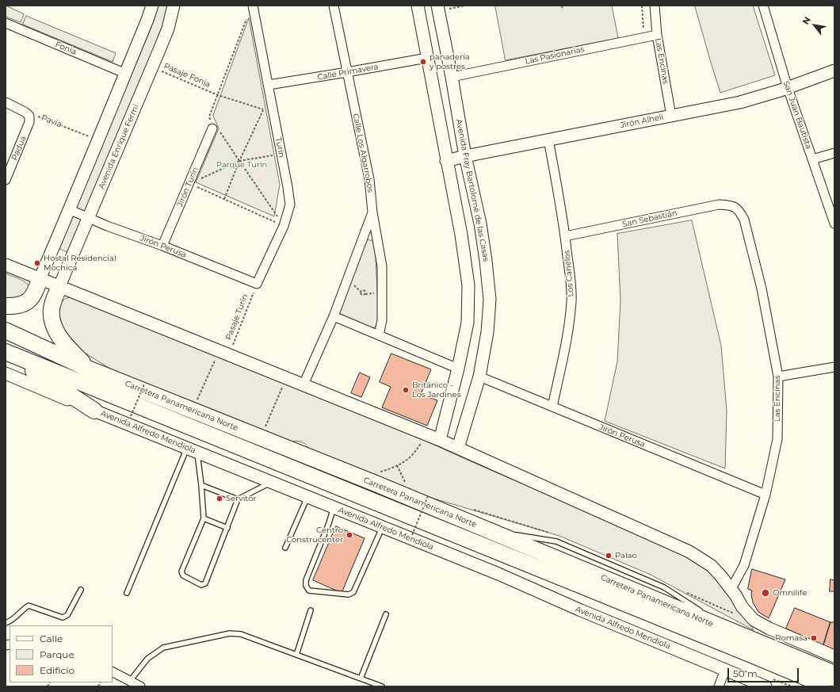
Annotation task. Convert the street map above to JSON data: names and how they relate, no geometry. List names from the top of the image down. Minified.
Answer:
{"streets":{"highway":["Carretera Panamericana Norte"],"street":["Fonia","Las Pasionarias","Las Encinas","Calle Primavera","San Juan Bautista","Jirón Alheli","Avenida Enrique Fermi","Turín","Padua","Calle Los Algarrobos","Jirón Turín","Avenida Fray Bartolomé de las Casas","San Sebastián","Jirón Perusa","Los Canelos","Avenida Alfredo Mendiola"],"path":["Pasaje Fonia","Pavia","Pasaje Turín"]},"crossings":[["Las Pasionarias","Las Encinas"],["Las Pasionarias","Avenida Fray Bartolomé de las Casas"],["Las Encinas","Jirón Alheli"],["Las Encinas","San Sebastián"],["Las Encinas","Jirón Perusa"],["Calle Primavera","Turín"],["Calle Primavera","Calle Los Algarrobos"],["Pasaje Fonia","Avenida Enrique Fermi"],["San Juan Bautista","Jirón Alheli"],["Pavia","Padua"],["Jirón Alheli","Avenida Fray Bartolomé de las Casas"],["Jirón Alheli","Los Canelos"],["Avenida Enrique Fermi","Jirón Perusa"],["Turín","Jirón Perusa"],["Turín","Pasaje Turín"],["Jirón Turín","Jirón Perusa"],["Avenida Fray Bartolomé de las Casas","Jirón Perusa"],["San Sebastián","Los Canelos"],["Jirón Perusa","Los Canelos"],["Jirón Perusa","Pasaje Turín"]],"parks":["Parque Turin"],"places":["panadería y postres","Hostal Residencial Mochica","Británico - Los Jardines","Servitor","Centro Construcenter","Palao","Omnilife","Romasa"],"legend":["Calle","Parque","Edificio"],"scale_bar":"50 m","north":"top left"}
